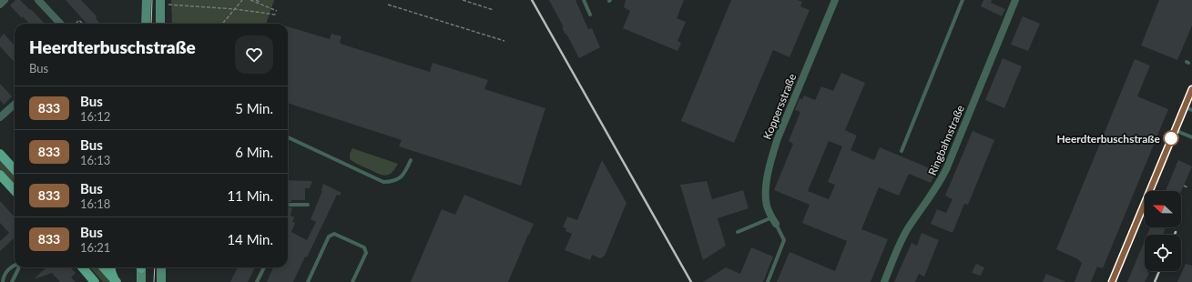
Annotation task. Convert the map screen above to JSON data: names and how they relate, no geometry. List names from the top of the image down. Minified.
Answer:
{"streets":{"street":["Koppersstraße","Ringbahnstraße"]},"places":["Heerdterbuschstraße"],"lines":["bus line 833"],"north":"left","page":{"heading":["Heerdterbuschstraße","Bus"],"list":[{"mark":"833","name":"Bus","note":"16:12","value":"5 Min."},{"mark":"833","name":"Bus","note":"16:13","value":"6 Min."},{"mark":"833","name":"Bus","note":"16:18","value":"11 Min."},{"mark":"833","name":"Bus","note":"16:21","value":"14 Min."}]}}
